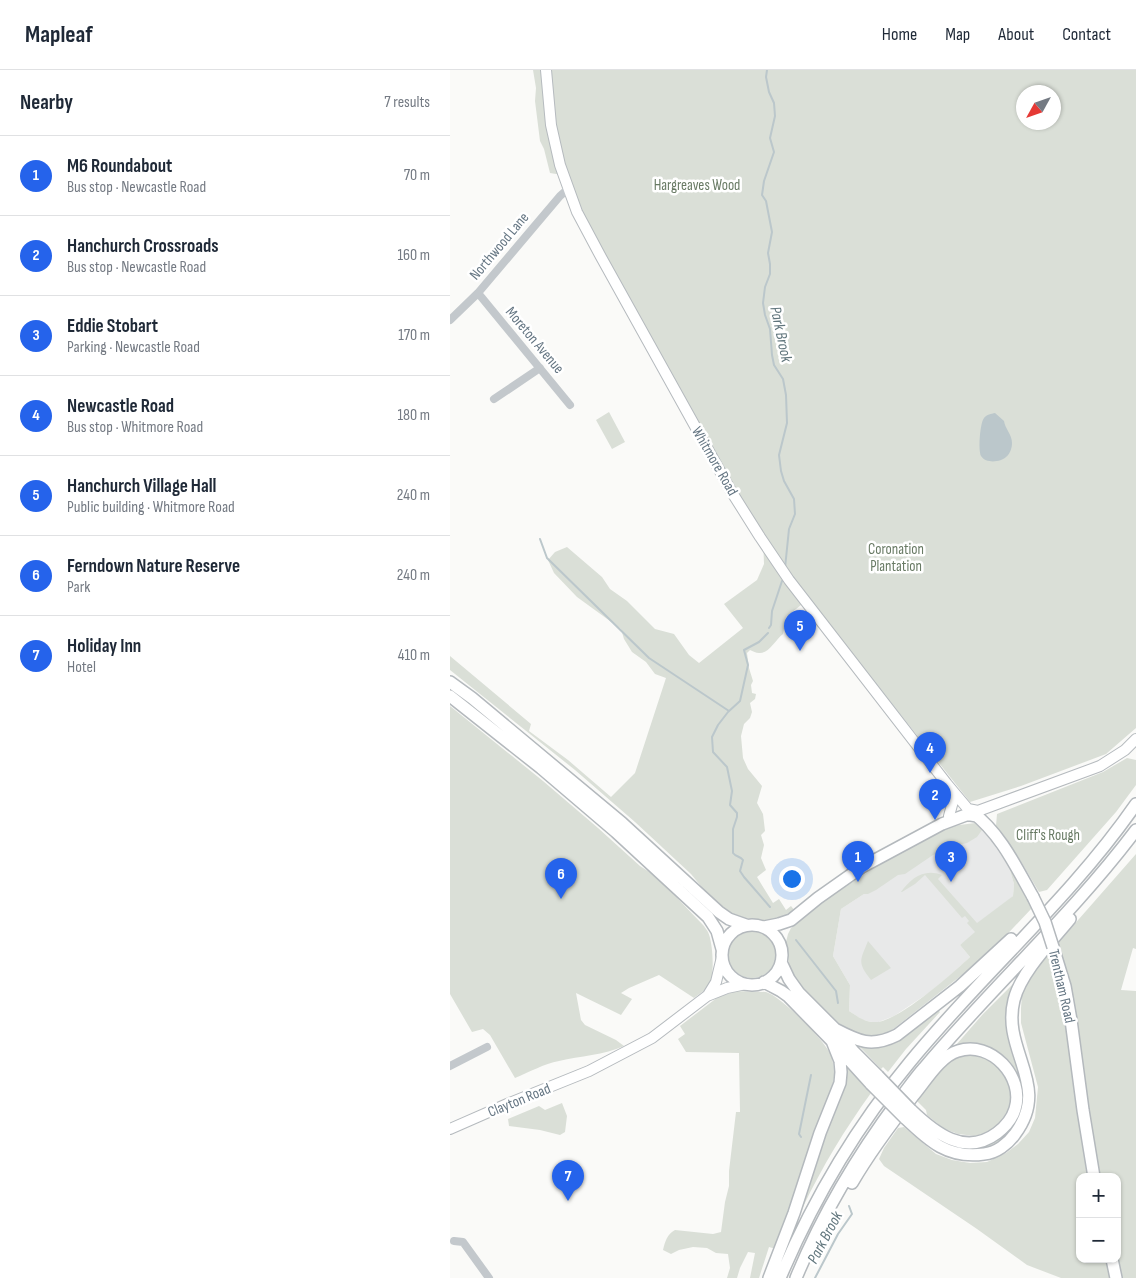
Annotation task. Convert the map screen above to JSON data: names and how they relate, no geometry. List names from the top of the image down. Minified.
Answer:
{"streets":{"highway":["Trentham Road"],"main road":["Whitmore Road","Clayton Road"],"street":["Northwood Lane","Moreton Avenue"]},"crossings":[["Northwood Lane","Moreton Avenue"],["Northwood Lane","Whitmore Road"],["Whitmore Road","Trentham Road"]],"water":["Park Brook"],"parks":["Hargreaves Wood","Coronation Plantation","Cliff's Rough"],"north":"bottom left","page":{"header":"Mapleaf","nav":["Home","Map","About","Contact"],"heading":["Nearby","7 results"],"list":[{"mark":"1","name":"M6 Roundabout","note":"Bus stop · Newcastle Road","value":"70 m"},{"mark":"2","name":"Hanchurch Crossroads","note":"Bus stop · Newcastle Road","value":"160 m"},{"mark":"3","name":"Eddie Stobart","note":"Parking · Newcastle Road","value":"170 m"},{"mark":"4","name":"Newcastle Road","note":"Bus stop · Whitmore Road","value":"180 m"},{"mark":"5","name":"Hanchurch Village Hall","note":"Public building · Whitmore Road","value":"240 m"},{"mark":"6","name":"Ferndown Nature Reserve","note":"Park","value":"240 m"},{"mark":"7","name":"Holiday Inn","note":"Hotel","value":"410 m"}],"pins":["5","4","2","1","3","6","7"],"map_buttons":["+","−"]}}
